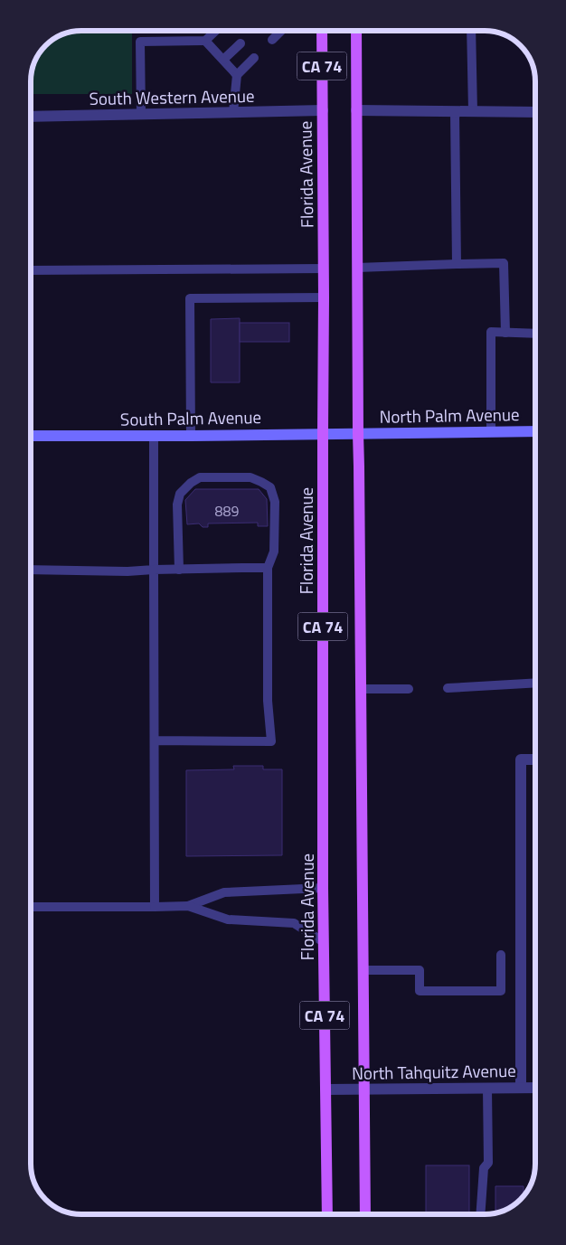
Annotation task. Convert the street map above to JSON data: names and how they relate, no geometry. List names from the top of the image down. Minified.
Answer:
{"streets":{"main road":["CA 74","Florida Avenue"],"street":["South Western Avenue","North Palm Avenue","South Palm Avenue","North Tahquitz Avenue"]},"crossings":[["South Western Avenue","Florida Avenue"],["Florida Avenue","South Palm Avenue"],["Florida Avenue","North Tahquitz Avenue"],["North Palm Avenue","South Palm Avenue"]],"house_numbers":["889"]}
